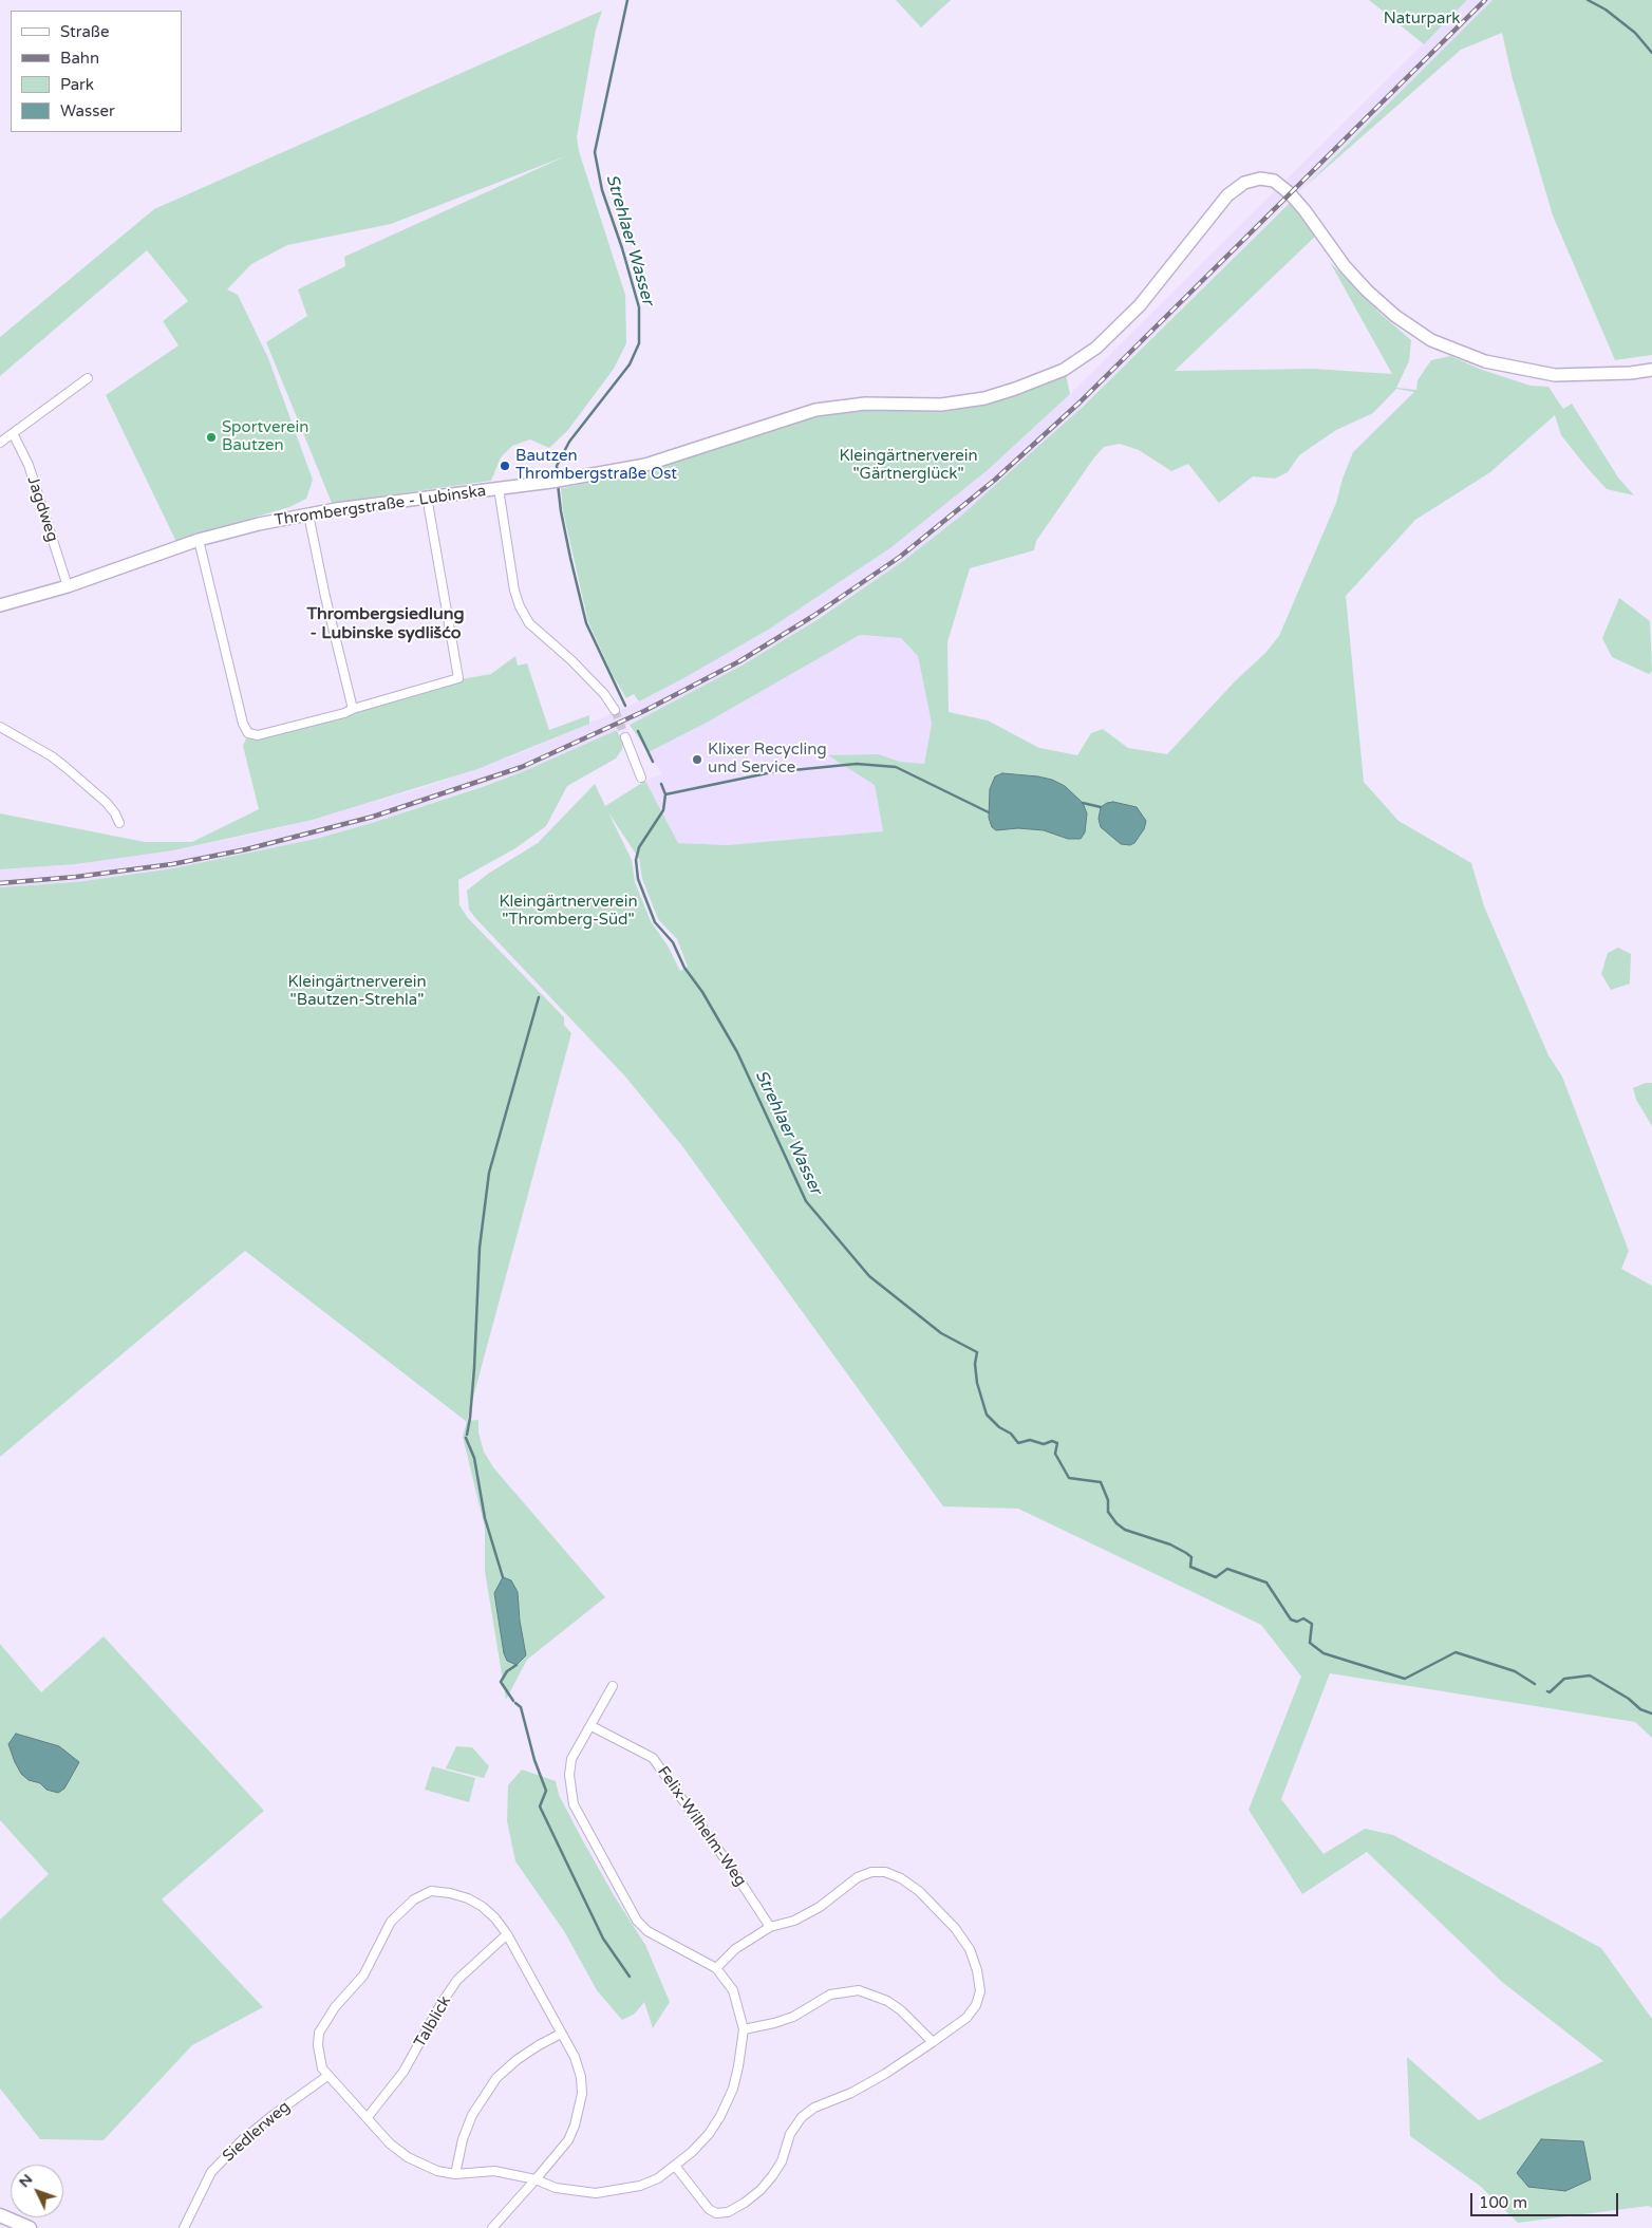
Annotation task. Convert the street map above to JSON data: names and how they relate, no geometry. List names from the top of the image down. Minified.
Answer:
{"streets":{"street":["Thrombergstraße - Lubinska","Jagdweg","Felix-Wilhelm-Weg","Talblick","Siedlerweg"]},"crossings":[["Thrombergstraße - Lubinska","Jagdweg"]],"districts":["Thrombergsiedlung - Lubinske sydlišćo"],"water":["Strehlaer Wasser"],"parks":["Naturpark","Kleingärtnerverein \"Gärtnerglück\"","Kleingärtnerverein \"Thromberg-Süd\"","Kleingärtnerverein \"Bautzen-Strehla\""],"places":["Sportverein Bautzen","Bautzen Thrombergstraße Ost","Klixer Recycling und Service"],"legend":["Straße","Bahn","Park","Wasser"],"scale_bar":"100 m","north":"top left"}
